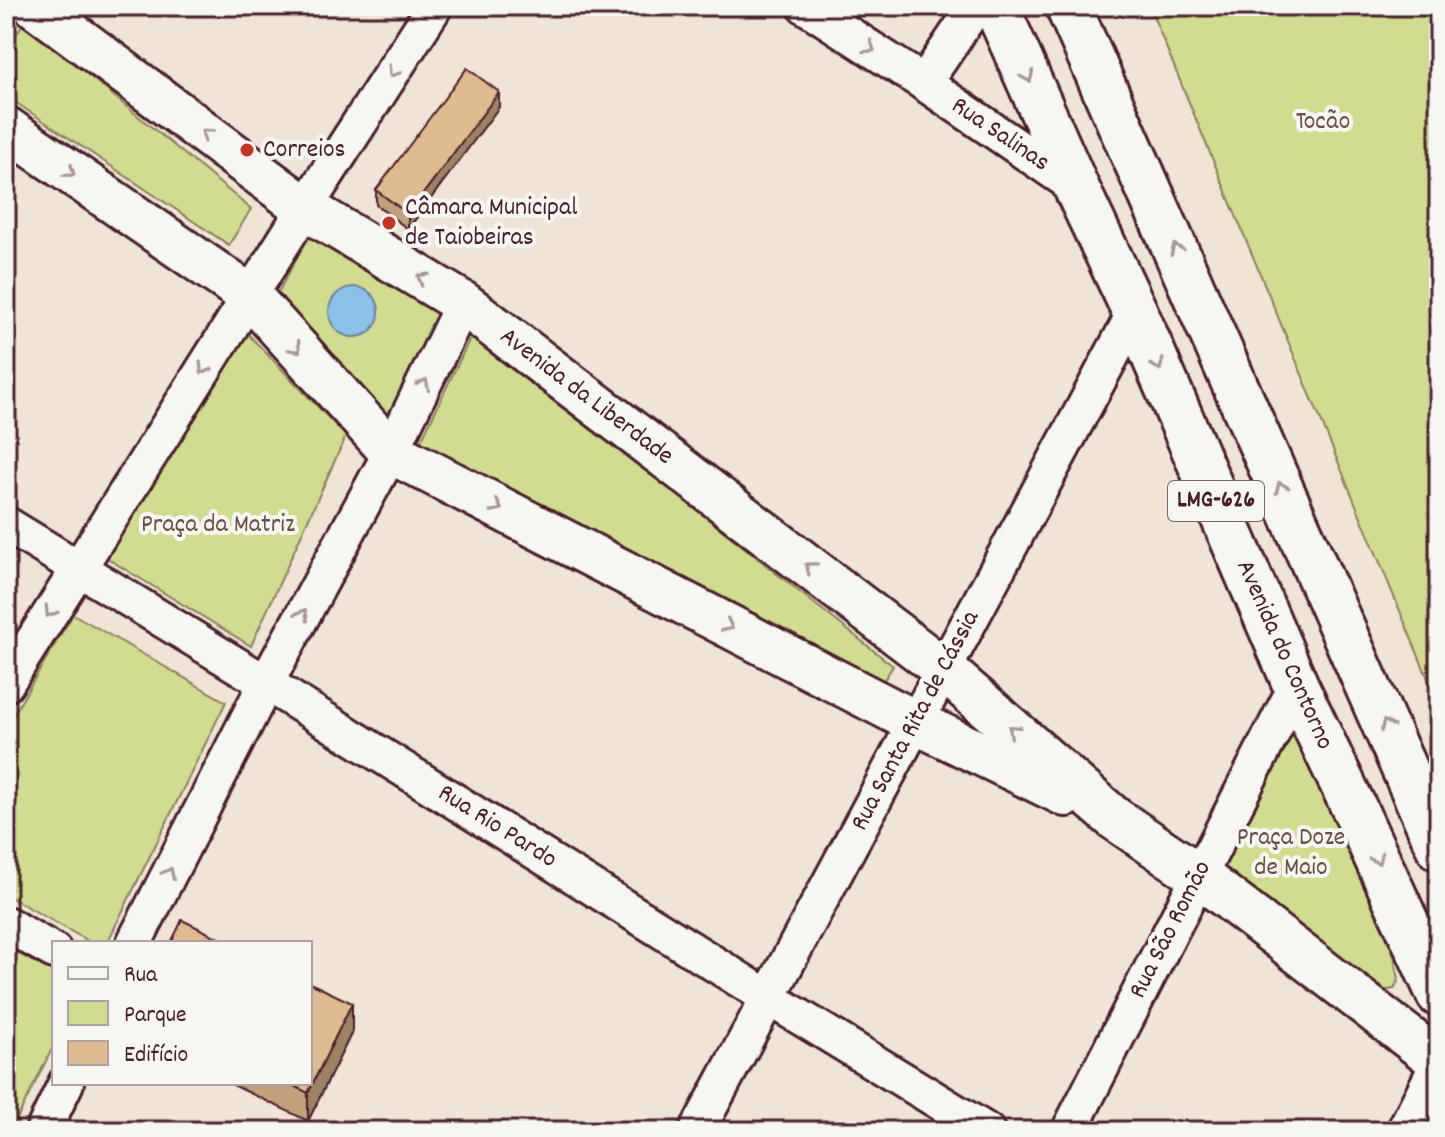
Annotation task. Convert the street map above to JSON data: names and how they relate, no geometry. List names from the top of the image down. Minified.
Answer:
{"streets":{"main road":["LMG-626","Avenida do Contorno"],"street":["Rua Salinas","Avenida da Liberdade","Rua Santa Rita de Cássia","Rua Rio Pardo","Rua São Romão"]},"crossings":[["Rua Salinas","Avenida do Contorno"],["Avenida da Liberdade","Rua Santa Rita de Cássia"],["Avenida da Liberdade","Rua São Romão"],["Avenida do Contorno","Rua Santa Rita de Cássia"],["Avenida do Contorno","Rua São Romão"],["Rua Santa Rita de Cássia","Rua Rio Pardo"]],"parks":["Tocão","Praça da Matriz","Praça Doze de Maio"],"places":["Correios","Câmara Municipal de Taiobeiras"],"legend":["Rua","Parque","Edifício"]}
